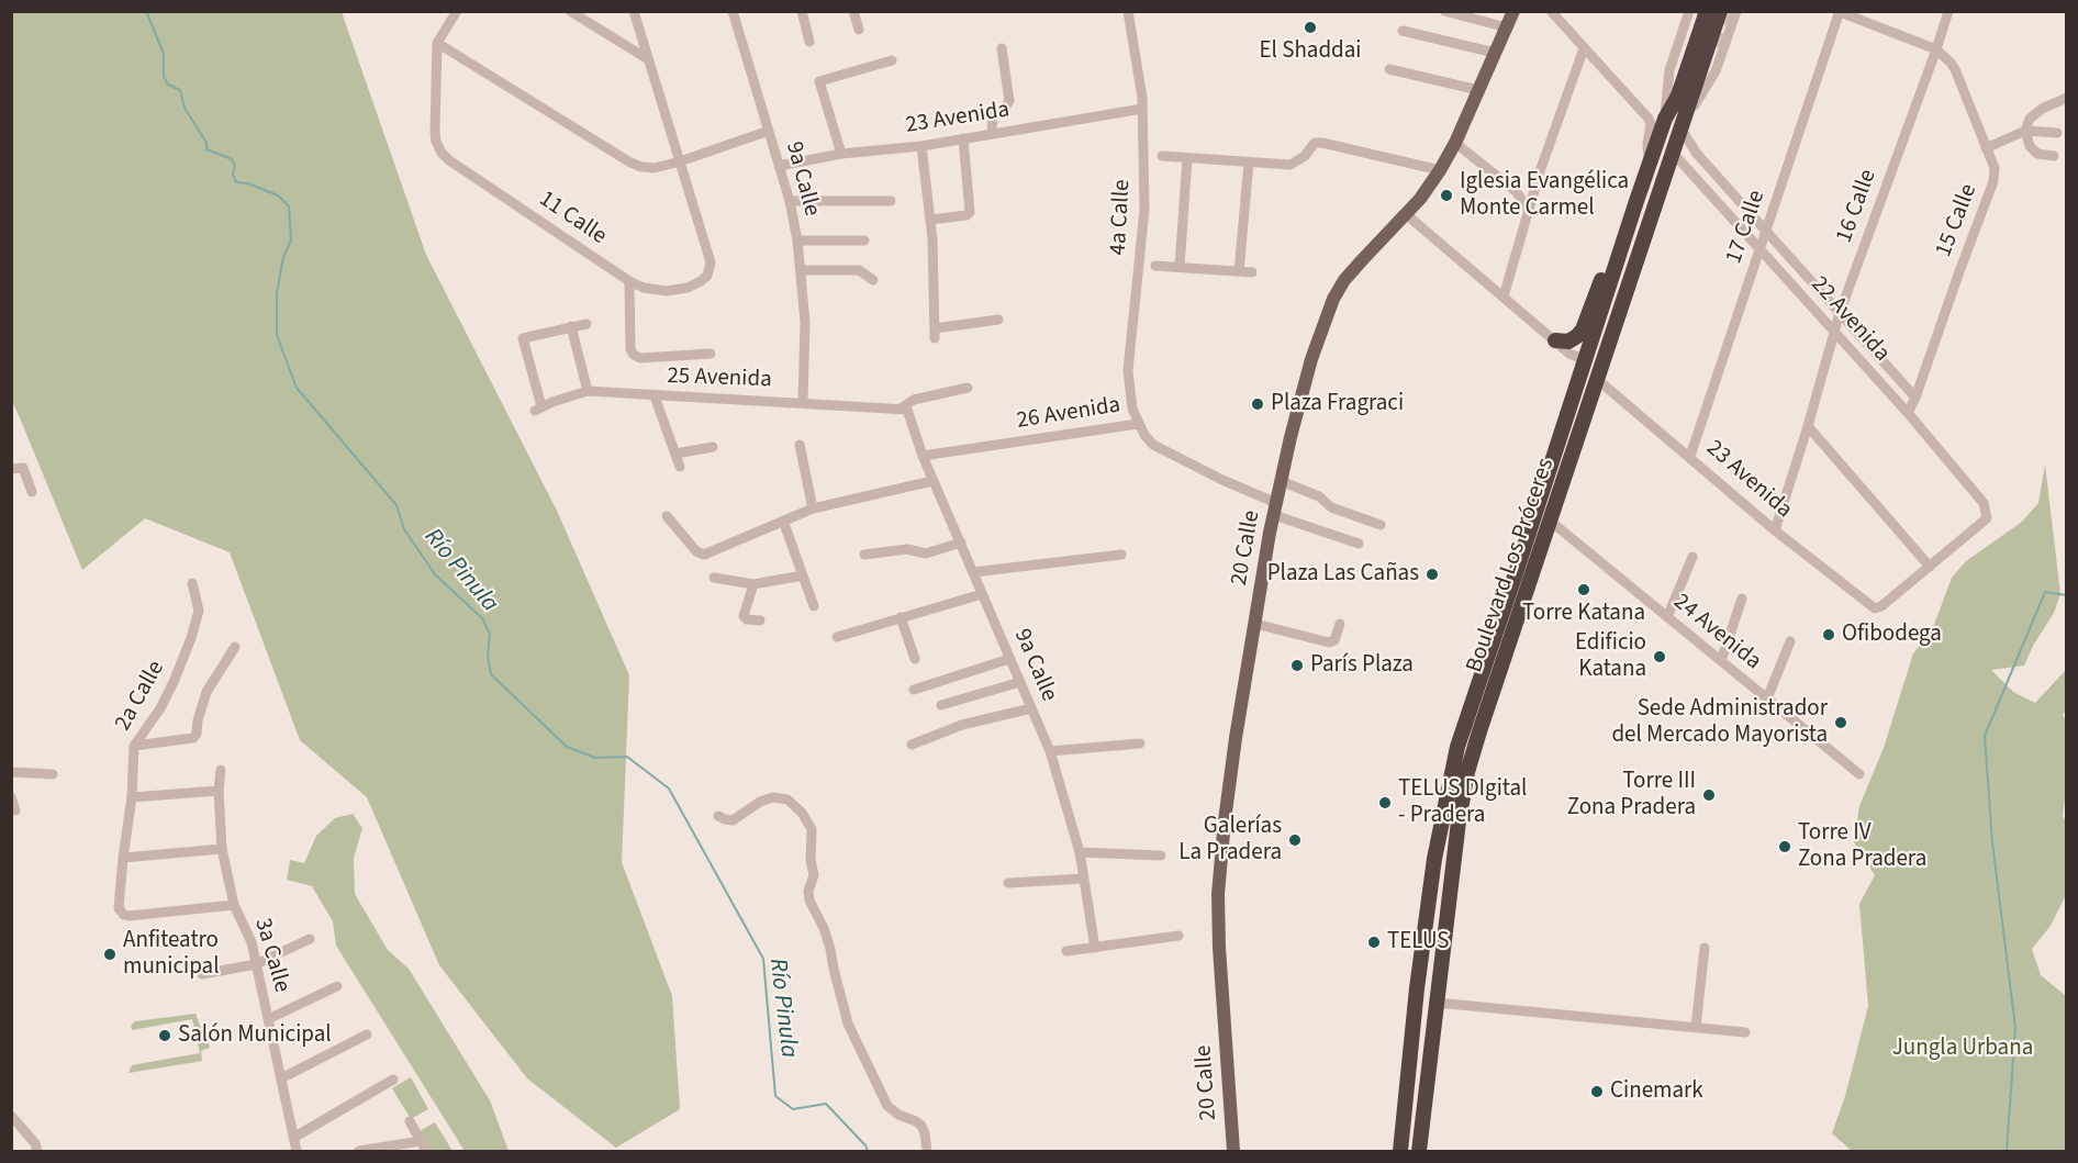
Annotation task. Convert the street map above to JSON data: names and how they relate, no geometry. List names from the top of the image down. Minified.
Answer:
{"streets":{"highway":["Boulevard Los Próceres"],"main road":["20 Calle"],"street":["23 Avenida","9a Calle","16 Calle","4a Calle","11 Calle","15 Calle","17 Calle","22 Avenida","25 Avenida","26 Avenida","24 Avenida","2a Calle","3a Calle"]},"crossings":[["23 Avenida","9a Calle"],["23 Avenida","16 Calle"],["23 Avenida","4a Calle"],["23 Avenida","17 Calle"],["23 Avenida","22 Avenida"],["23 Avenida","Boulevard Los Próceres"],["9a Calle","25 Avenida"],["9a Calle","26 Avenida"],["16 Calle","15 Calle"],["16 Calle","22 Avenida"],["4a Calle","26 Avenida"],["15 Calle","22 Avenida"],["17 Calle","22 Avenida"],["22 Avenida","Boulevard Los Próceres"],["26 Avenida","20 Calle"],["Boulevard Los Próceres","24 Avenida"],["2a Calle","3a Calle"]],"water":["Río Pinula"],"parks":["Jungla Urbana"],"places":["El Shaddai","Iglesia Evangélica Monte Carmel","Plaza Fragraci","Plaza Las Cañas","Torre Katana","Ofibodega","Edificio Katana","París Plaza","Sede Administrador del Mercado Mayorista","Torre III Zona Pradera","TELUS DIgital - Pradera","Galerías La Pradera","Torre IV Zona Pradera","TELUS","Anfiteatro municipal","Salón Municipal","Cinemark"]}
